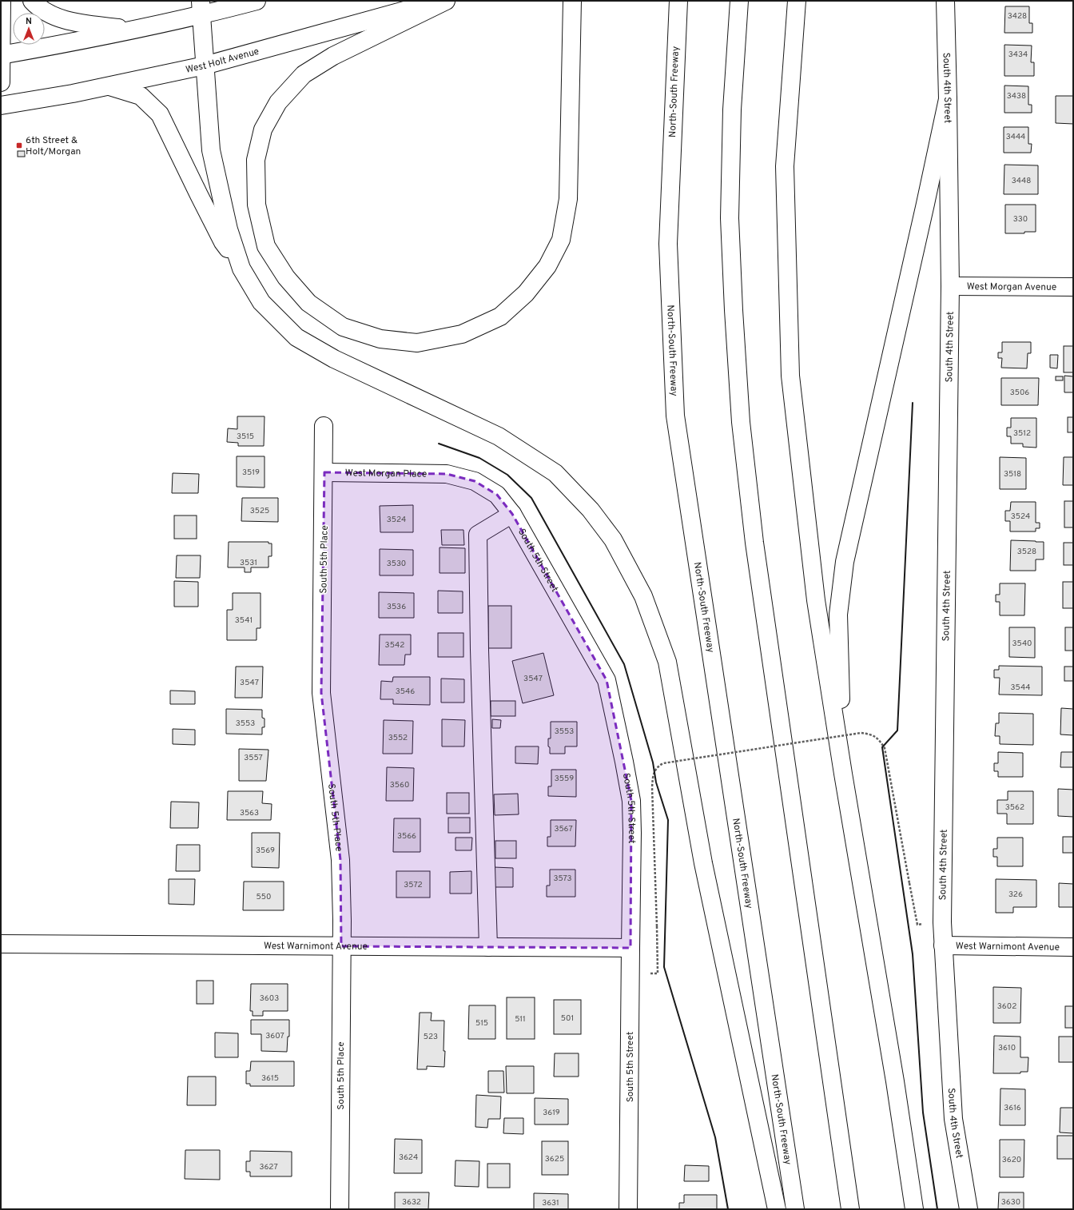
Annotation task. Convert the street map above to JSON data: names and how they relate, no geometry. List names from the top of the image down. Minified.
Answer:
{"streets":{"main road":["West Holt Avenue","South 4th Street","North-South Freeway","West Morgan Avenue","West Morgan Place","South 5th Place","South 5th Street","West Warnimont Avenue"]},"crossings":[["South 4th Street","West Morgan Avenue"],["South 4th Street","West Warnimont Avenue"],["West Morgan Place","South 5th Place"],["West Morgan Place","South 5th Street"],["South 5th Place","West Warnimont Avenue"],["South 5th Street","West Warnimont Avenue"]],"places":{"transit":["6th Street & Holt/Morgan"]},"house_numbers":["3428","3434","3438","3444","3448","330","3506","3512","3515","3519","3518","3525","3524","3524","3528","3531","3530","3536","3541","3540","3542","3547","3547","3544","3546","3553","3553","3552","3557","3559","3560","3562","3563","3567","3566","3569","3573","3572","326","550","3603","3602","501","511","515","3607","523","3610","3615","3616","3619","3624","3625","3620","3627","3632","3630","3631"],"north":"top"}
